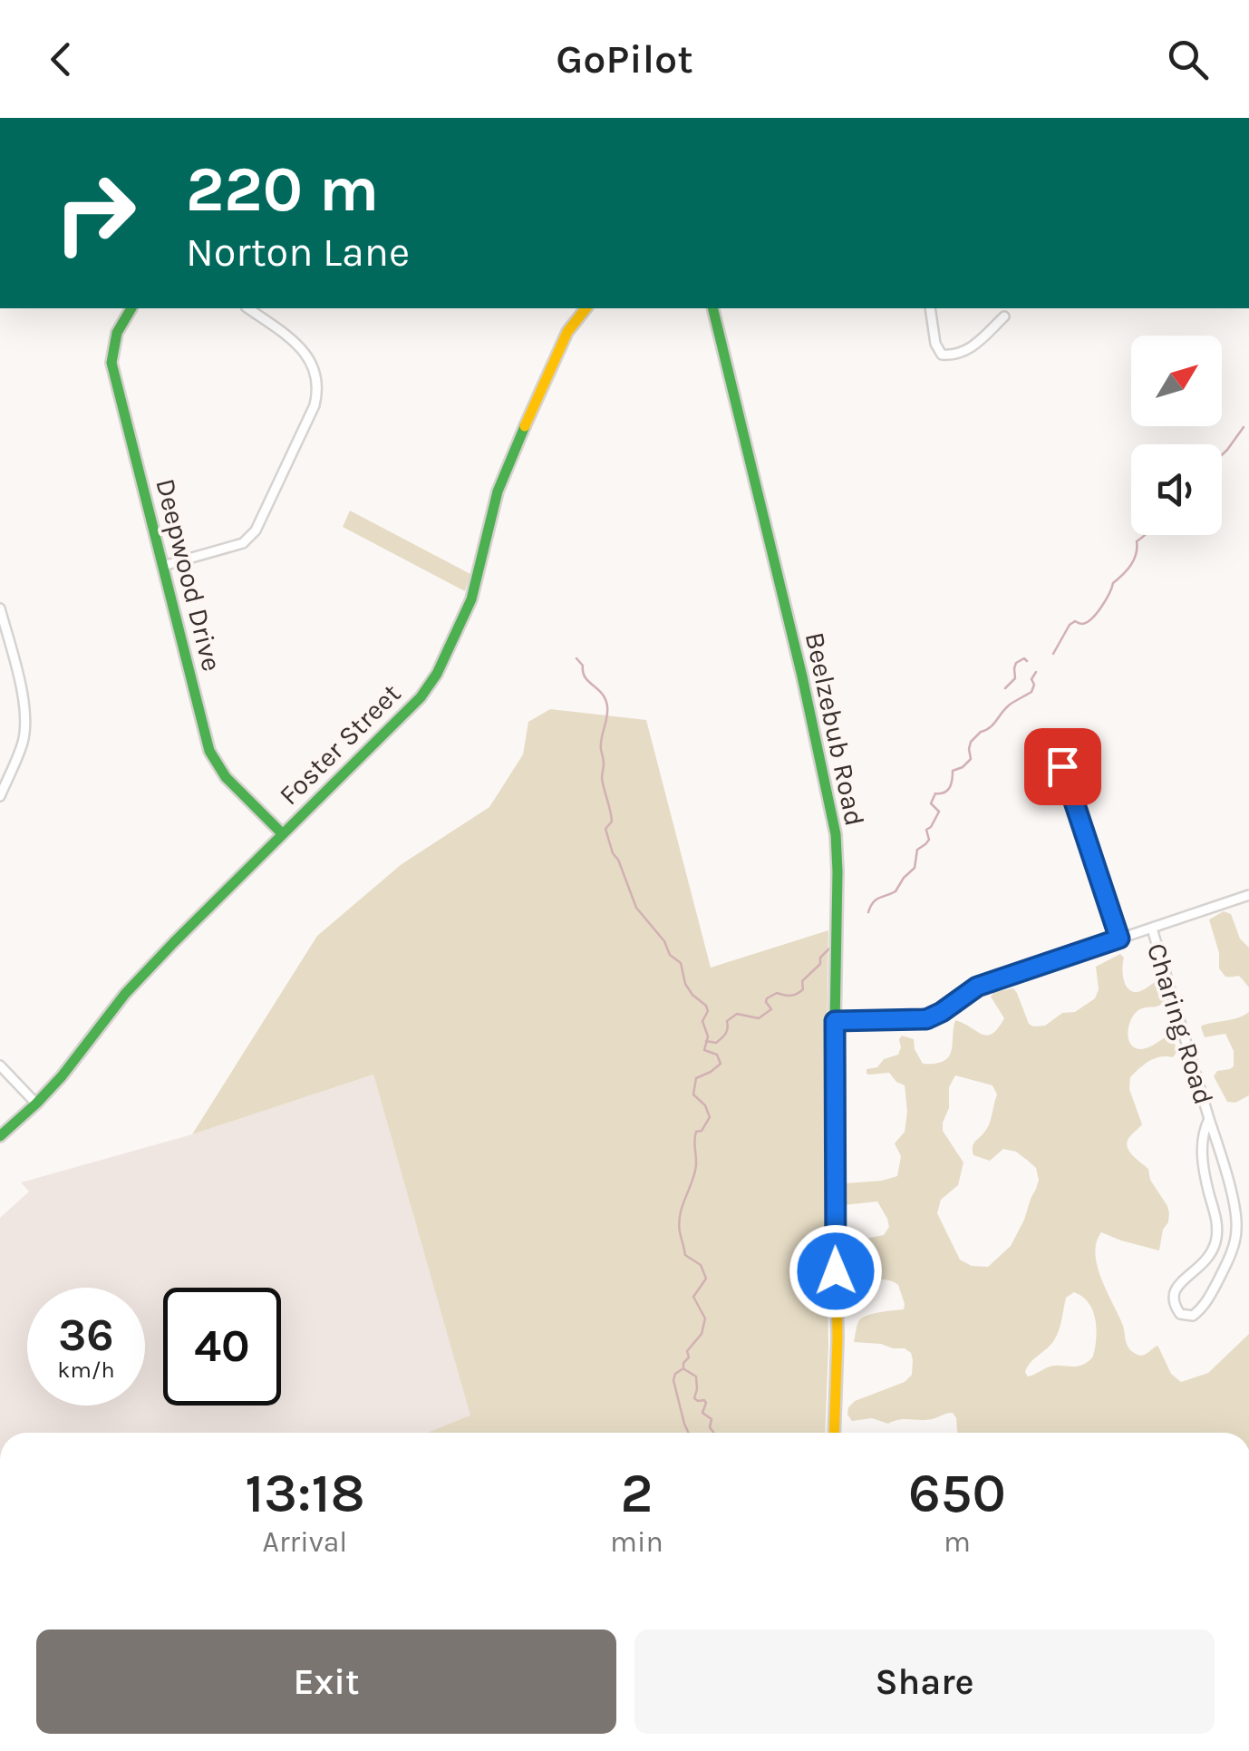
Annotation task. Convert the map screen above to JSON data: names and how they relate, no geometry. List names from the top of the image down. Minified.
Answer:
{"streets":{"street":["Deepwood Drive","Beelzebub Road","Foster Street","Charing Road"]},"crossings":[["Deepwood Drive","Foster Street"]],"north":"top right","page":{"header":"GoPilot","turn":["220 m","Norton Lane"],"speed":"36 km/h","limit":"40","eta":["13:18","Arrival","2","min","650","m"],"buttons":["Exit","Share"]}}
